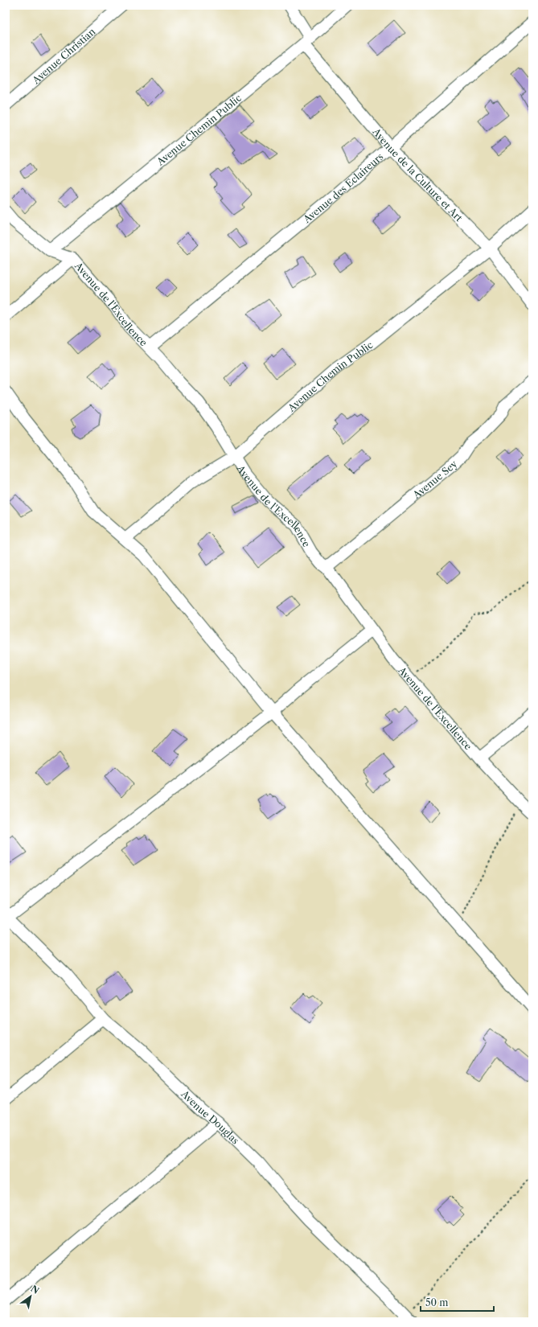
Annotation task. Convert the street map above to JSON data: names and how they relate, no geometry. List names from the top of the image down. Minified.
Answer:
{"streets":{"street":["Avenue Christian","Avenue Chemin Public","Avenue de la Culture et Art","Avenue des Eclaireurs","Avenue de l'Excellence","Avenue Sey","Avenue Douglas"]},"crossings":[["Avenue Chemin Public","Avenue de la Culture et Art"],["Avenue Chemin Public","Avenue de l'Excellence"],["Avenue de la Culture et Art","Avenue des Eclaireurs"],["Avenue des Eclaireurs","Avenue de l'Excellence"],["Avenue de l'Excellence","Avenue Sey"]],"scale_bar":"50 m","north":"top right"}
